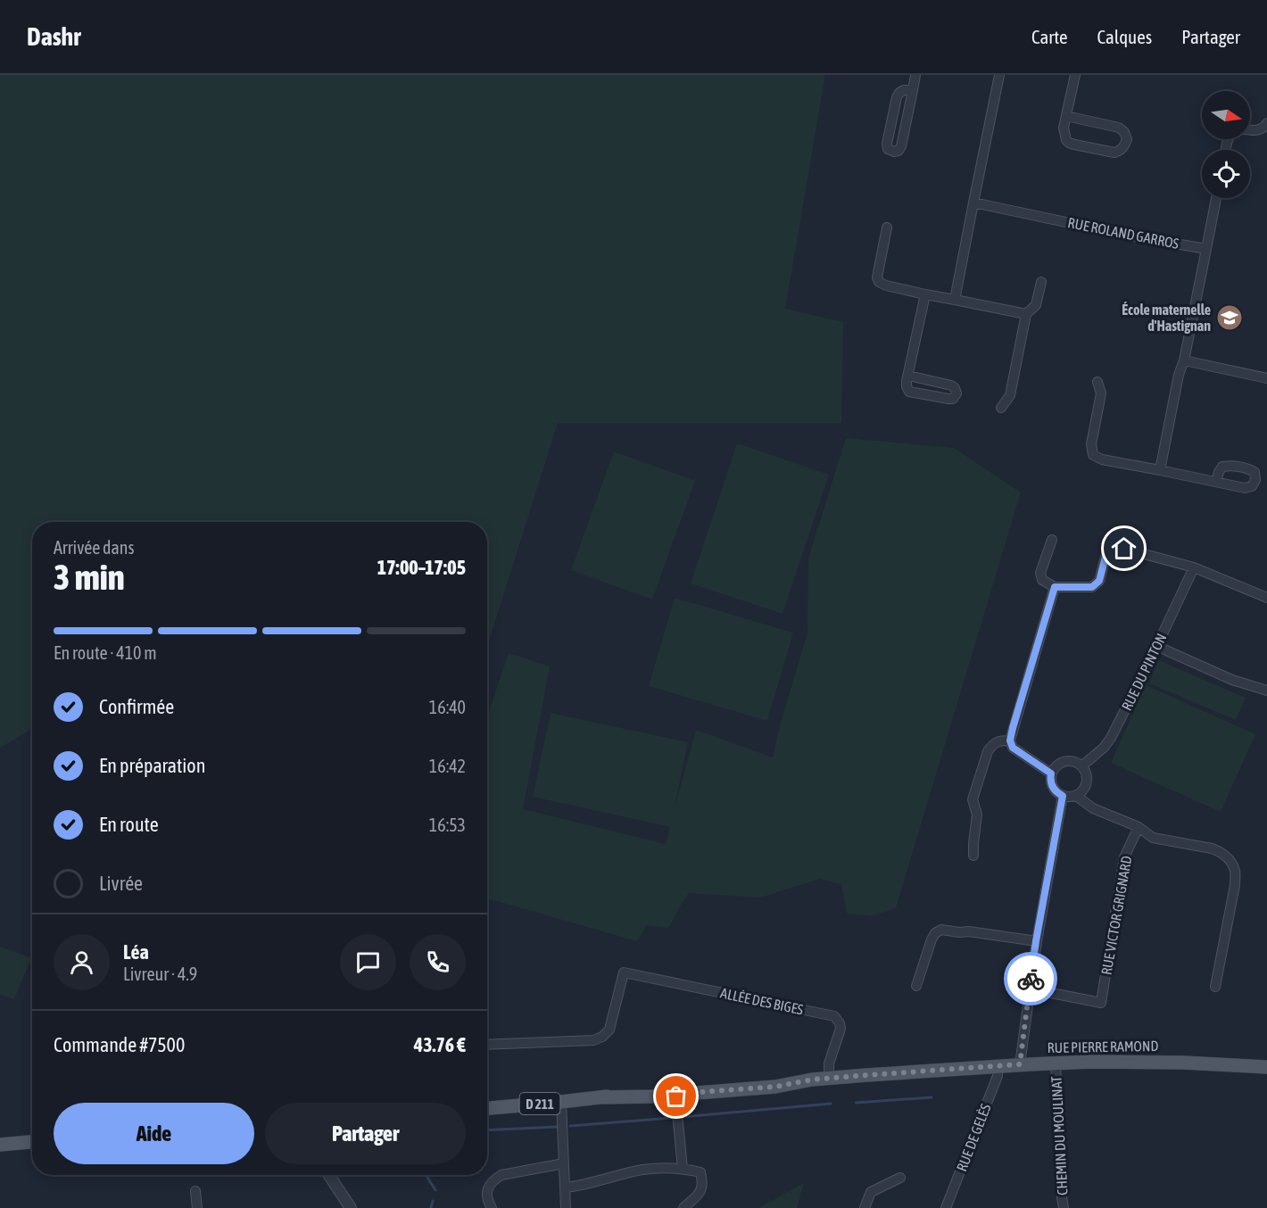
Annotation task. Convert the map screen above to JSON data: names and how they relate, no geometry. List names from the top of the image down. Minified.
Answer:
{"streets":{"main road":["RUE PIERRE RAMOND","D 211"],"street":["RUE ROLAND GARROS","RUE DU PINTON","RUE VICTOR GRIGNARD","ALLÉE DES BIGES","CHEMIN DU MOULINAT","RUE DE GELÈS"]},"crossings":[["ALLÉE DES BIGES","RUE PIERRE RAMOND"],["RUE PIERRE RAMOND","CHEMIN DU MOULINAT"],["RUE PIERRE RAMOND","RUE DE GELÈS"]],"places":{"school or university":["École maternelle d'Hastignan"]},"north":"right","page":{"header":"Dashr","nav":["Carte","Calques","Partager"],"heading":["3 min","Arrivée dans","17:00–17:05"],"panel":["Léa","Livreur · 4.9","Commande #7500","43.76 €"],"bar":"En route · 410 m","list":[["Confirmée","16:40"],["En préparation","16:42"],["En route","16:53"],"Livrée"],"buttons":["Aide","Partager"]}}
